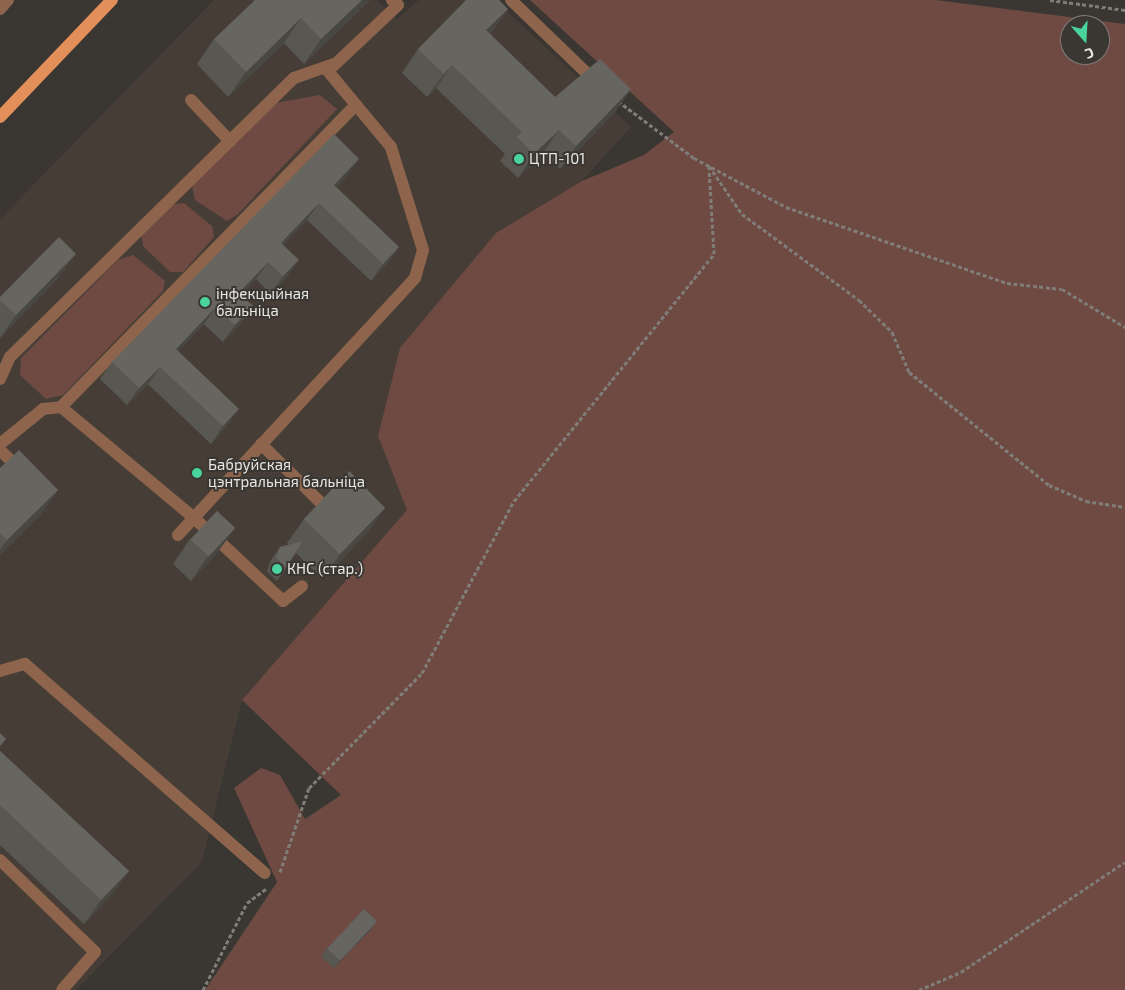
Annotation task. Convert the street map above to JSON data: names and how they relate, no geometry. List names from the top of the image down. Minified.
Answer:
{"places":["ЦТП-101","інфекцыйная бальніца","Бабруйская цэнтральная бальніца","КНС (стар.)"],"north":"bottom"}
